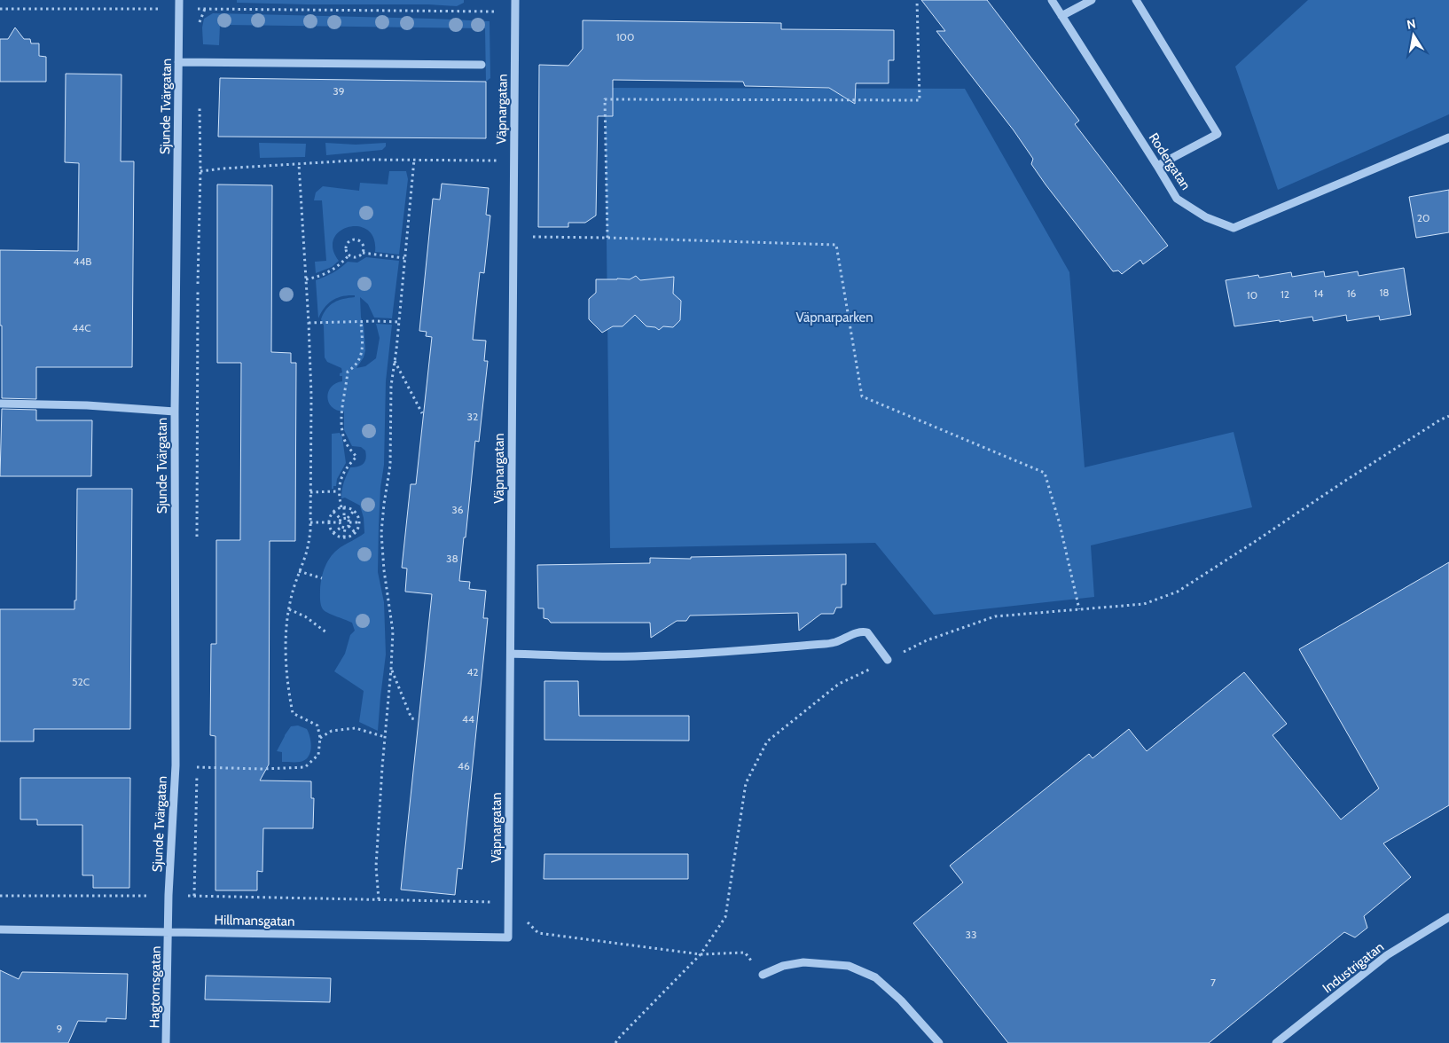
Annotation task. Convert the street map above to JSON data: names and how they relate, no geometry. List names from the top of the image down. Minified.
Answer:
{"streets":{"street":["Sjunde Tvärgatan","Väpnargatan","Rodergatan","Hillmansgatan","Industrigatan","Hagtornsgatan"]},"crossings":[["Sjunde Tvärgatan","Hillmansgatan"],["Sjunde Tvärgatan","Hagtornsgatan"],["Väpnargatan","Hillmansgatan"],["Hillmansgatan","Hagtornsgatan"]],"parks":["Väpnarparken"],"house_numbers":["100","39","20","44B","18","14","16","12","10","44C","32","36","38","42","52C","44","46","33","7","9"],"north":"top"}
